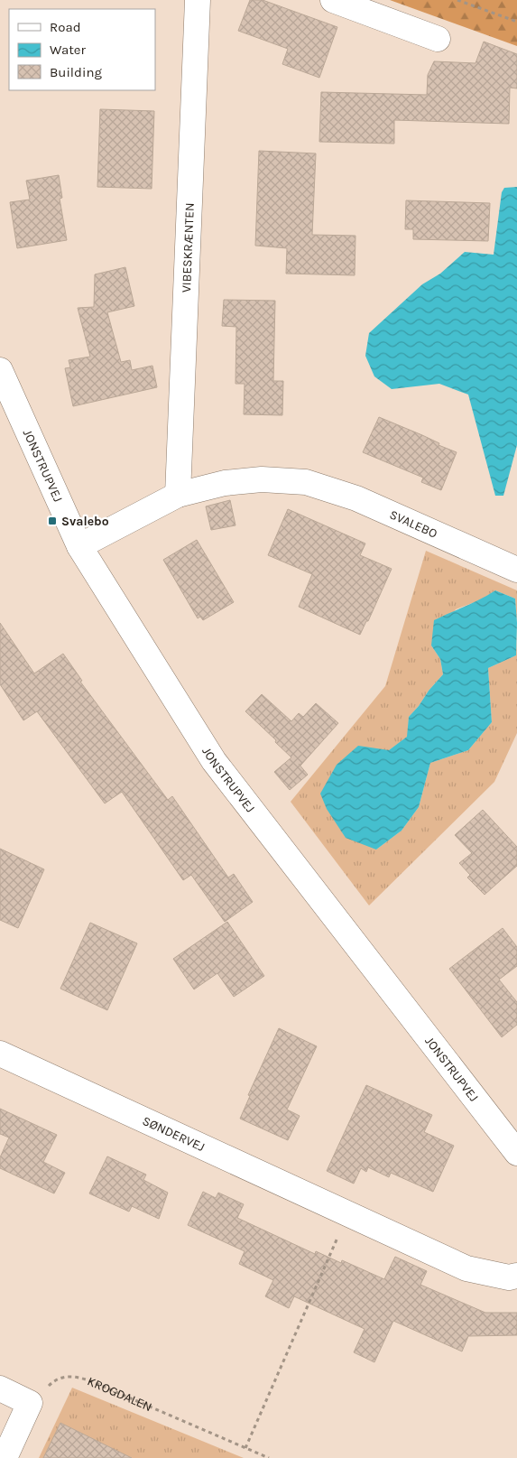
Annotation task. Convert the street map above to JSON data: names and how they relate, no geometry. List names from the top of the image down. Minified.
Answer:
{"streets":{"street":["VIBESKRÆNTEN","JONSTRUPVEJ","SVALEBO","SØNDERVEJ"],"path":["KROGDALEN"]},"crossings":[["VIBESKRÆNTEN","SVALEBO"],["JONSTRUPVEJ","SVALEBO"]],"places":{"transit":["Svalebo"]},"legend":["Road","Water","Building"]}
